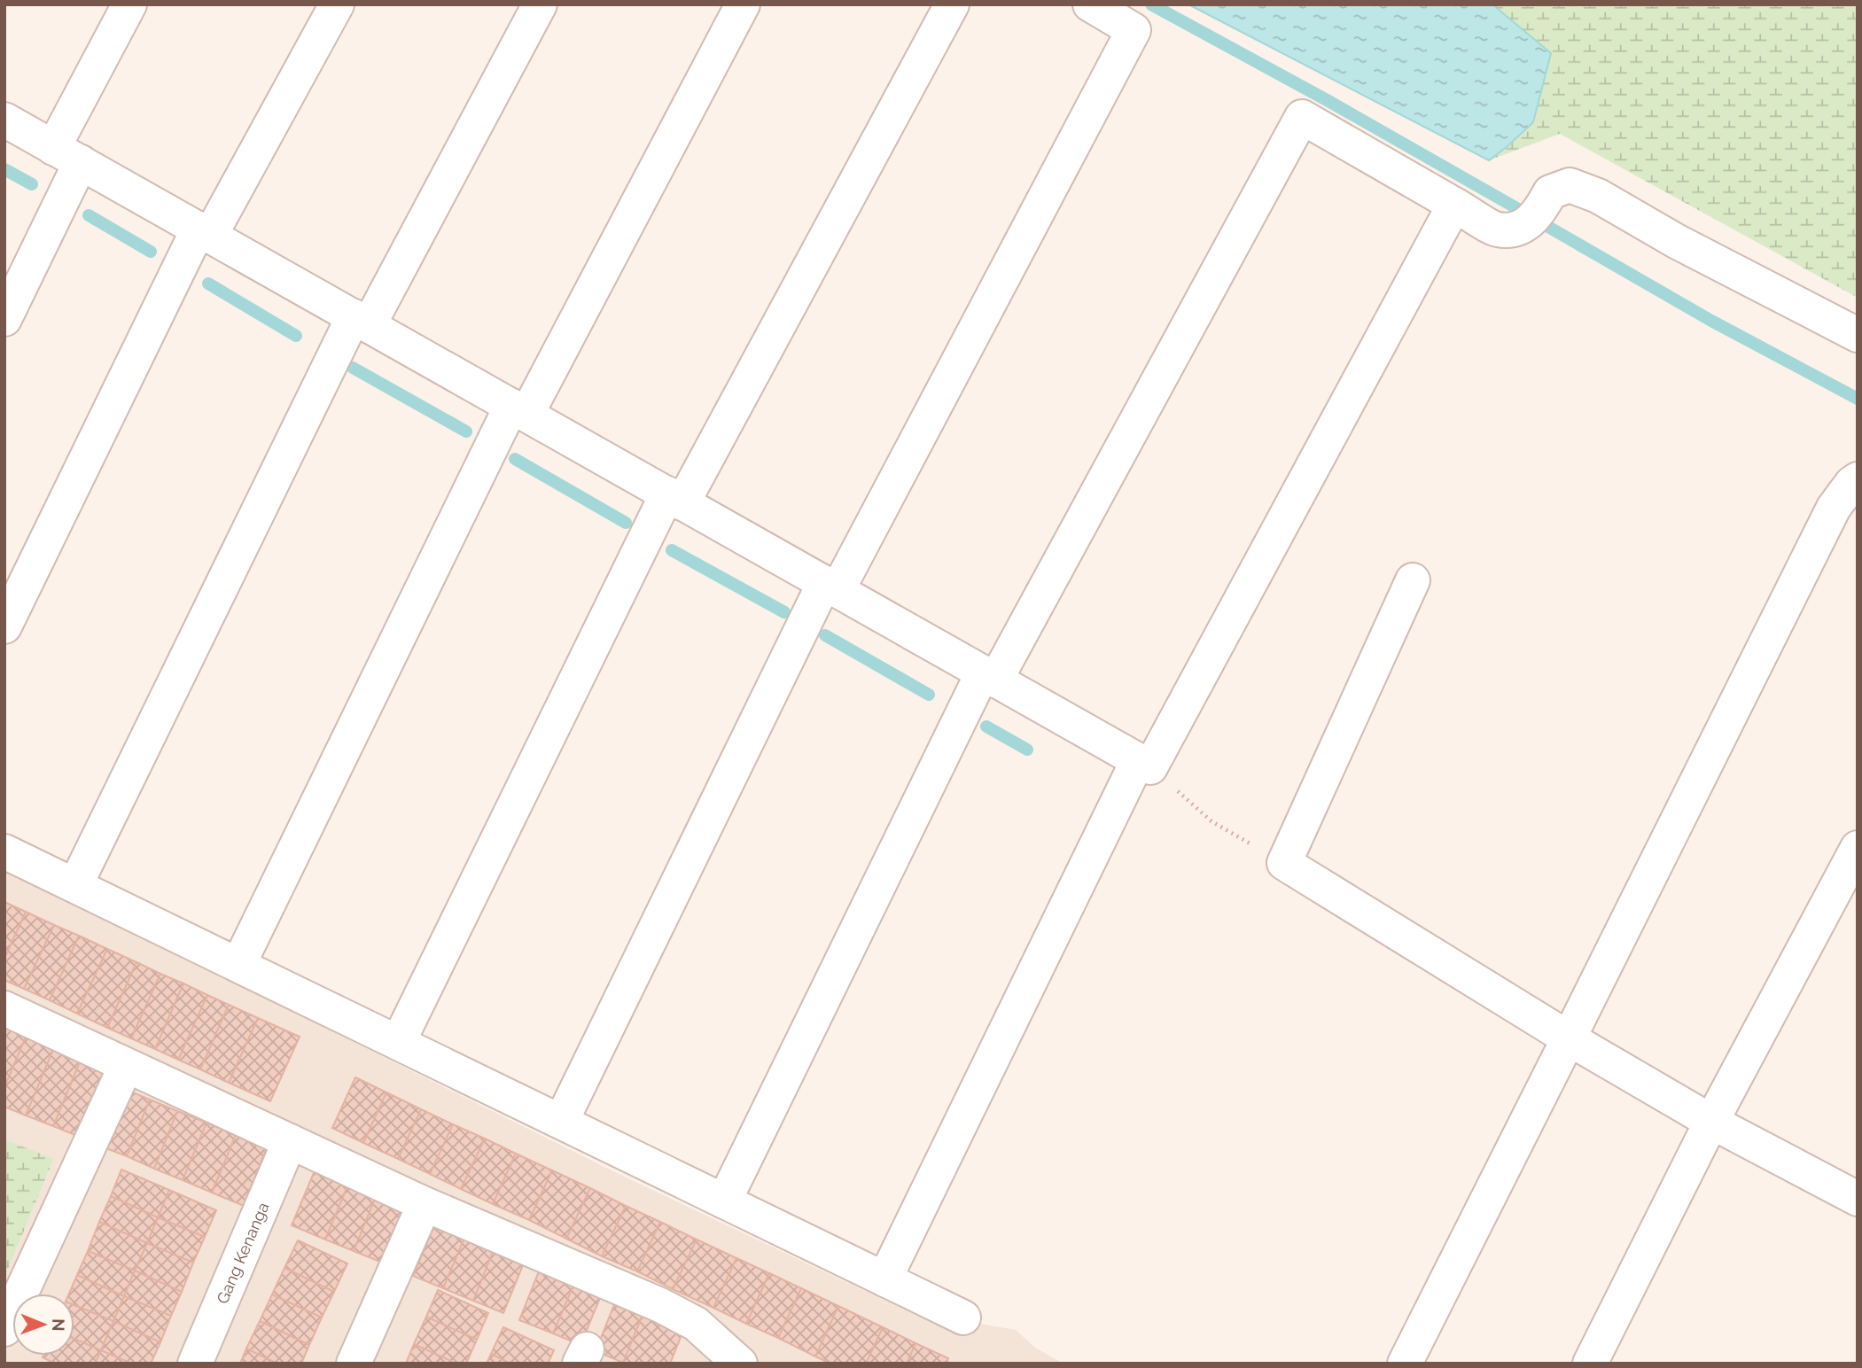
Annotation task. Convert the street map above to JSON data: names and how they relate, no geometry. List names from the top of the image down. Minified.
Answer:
{"streets":{"street":["Gang Kenanga"]},"north":"right"}
